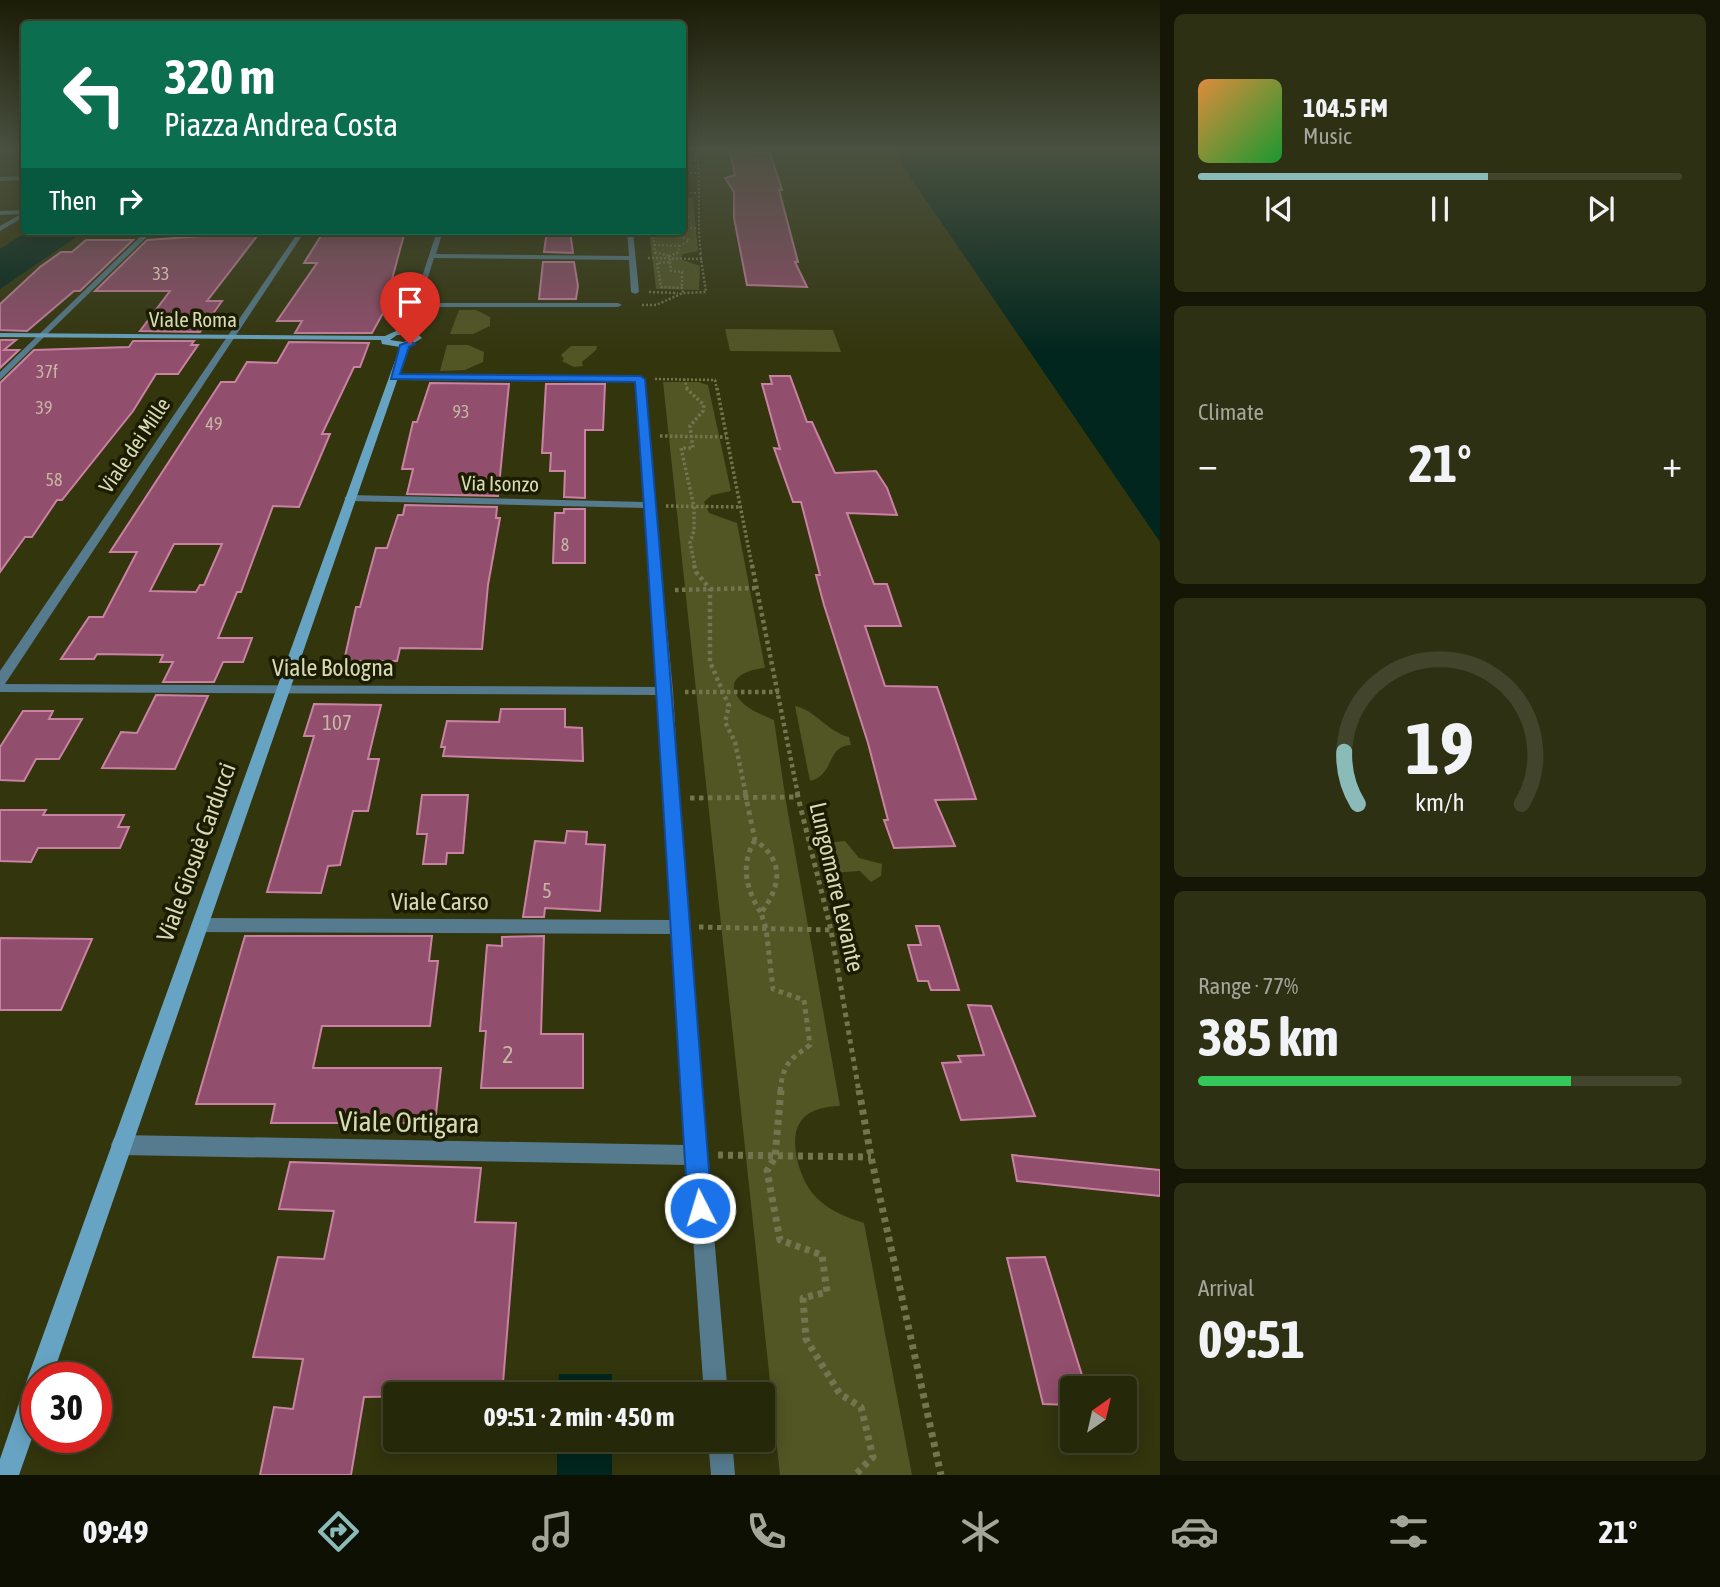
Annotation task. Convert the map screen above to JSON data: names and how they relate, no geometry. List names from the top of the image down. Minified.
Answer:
{"streets":{"street":["Viale Roma","Viale dei Mille","Via Isonzo","Viale Bologna","Viale Giosuè Carducci","Viale Carso","Viale Ortigara"],"path":["Lungomare Levante"]},"crossings":[["Viale Roma","Viale dei Mille"],["Viale Roma","Viale Giosuè Carducci"],["Via Isonzo","Viale Giosuè Carducci"],["Viale Bologna","Viale Giosuè Carducci"],["Viale Giosuè Carducci","Viale Carso"],["Viale Giosuè Carducci","Viale Ortigara"]],"house_numbers":["33","37f","39","93","49","58","8","107","5","2"],"north":"top right","page":{"turn":["320 m","Piazza Andrea Costa"],"song":["104.5 FM","Music"],"then":"Then","tile":["Climate",["Range · 77%","385 km"],["Arrival","09:51"]],"heat":["−","21°","+"],"limit":"30","trip":"09:51 · 2 min · 450 m","tabs":["09:49","21°"],"gauge":["19","km/h"]}}
